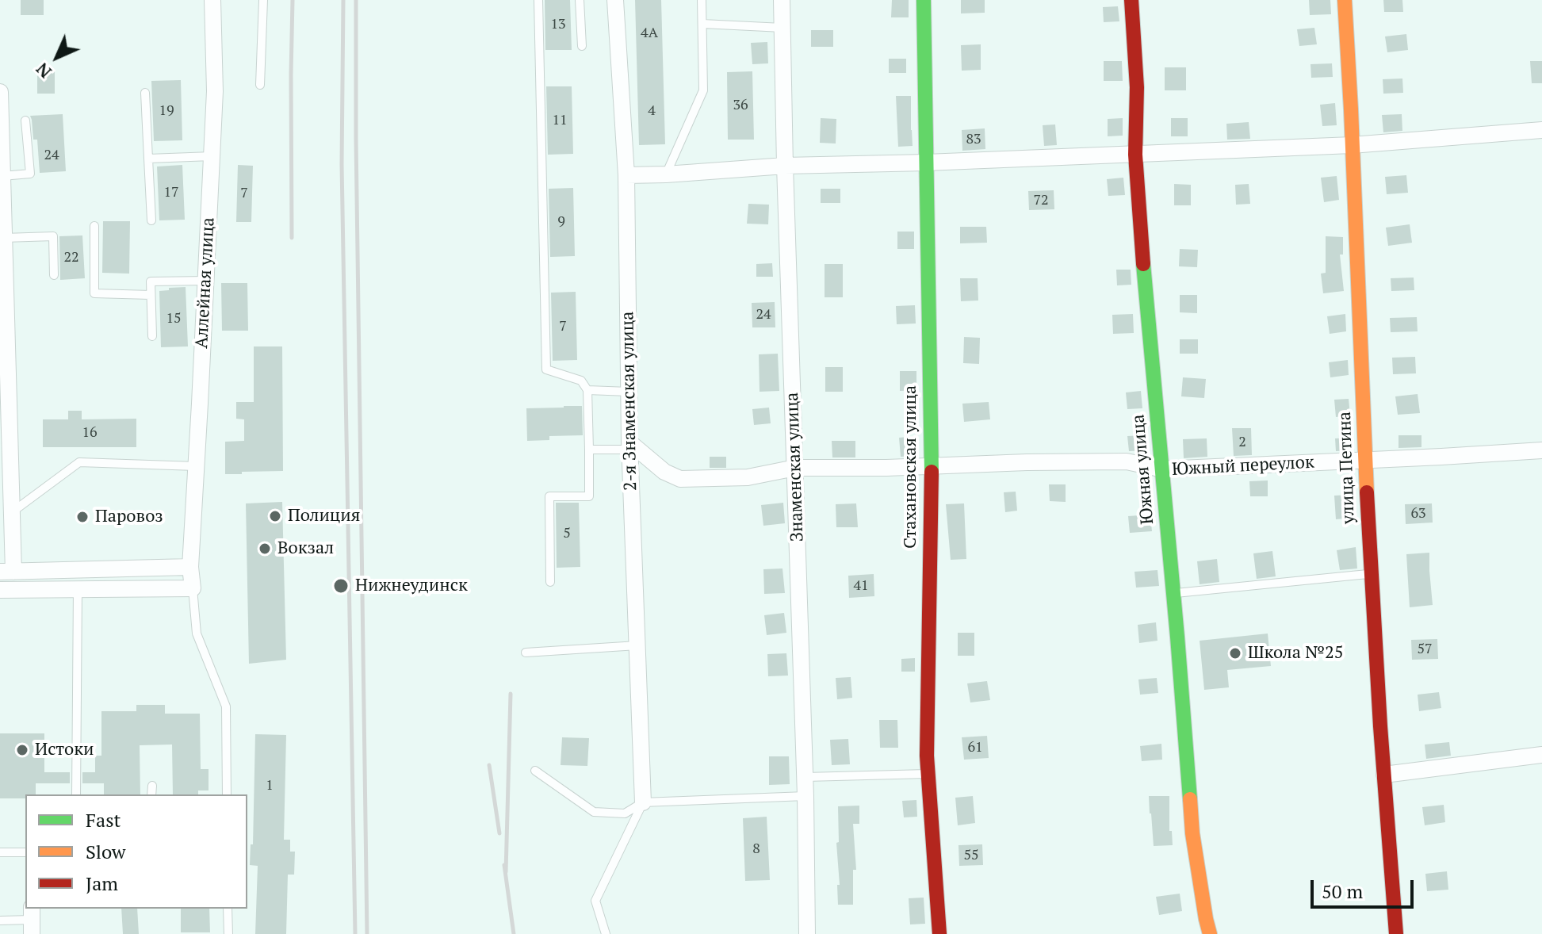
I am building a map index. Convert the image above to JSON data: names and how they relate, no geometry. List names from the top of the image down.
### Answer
{
  "streets": {
    "street": [
      "Аллейная улица",
      "2-я Знаменская улица",
      "Южный переулок",
      "Знаменская улица",
      "Стахановская улица",
      "улица Петина",
      "Южная улица"
    ]
  },
  "crossings": [
    ["2-я Знаменская улица", "Южный переулок"],
    ["Южный переулок", "Знаменская улица"],
    ["Южный переулок", "Стахановская улица"],
    ["Южный переулок", "улица Петина"],
    ["Южный переулок", "Южная улица"]
  ],
  "places": [
    "Полиция",
    "Паровоз",
    "Вокзал",
    "Нижнеудинск",
    "Школа №25",
    "Истоки"
  ],
  "house_numbers": [
    "13",
    "4А",
    "36",
    "19",
    "4",
    "11",
    "83",
    "24",
    "17",
    "7",
    "72",
    "9",
    "22",
    "24",
    "15",
    "7",
    "16",
    "2",
    "63",
    "5",
    "41",
    "57",
    "61",
    "1",
    "8",
    "55"
  ],
  "legend": ["Fast", "Slow", "Jam"],
  "scale_bar": "50 m",
  "north": "bottom left"
}
